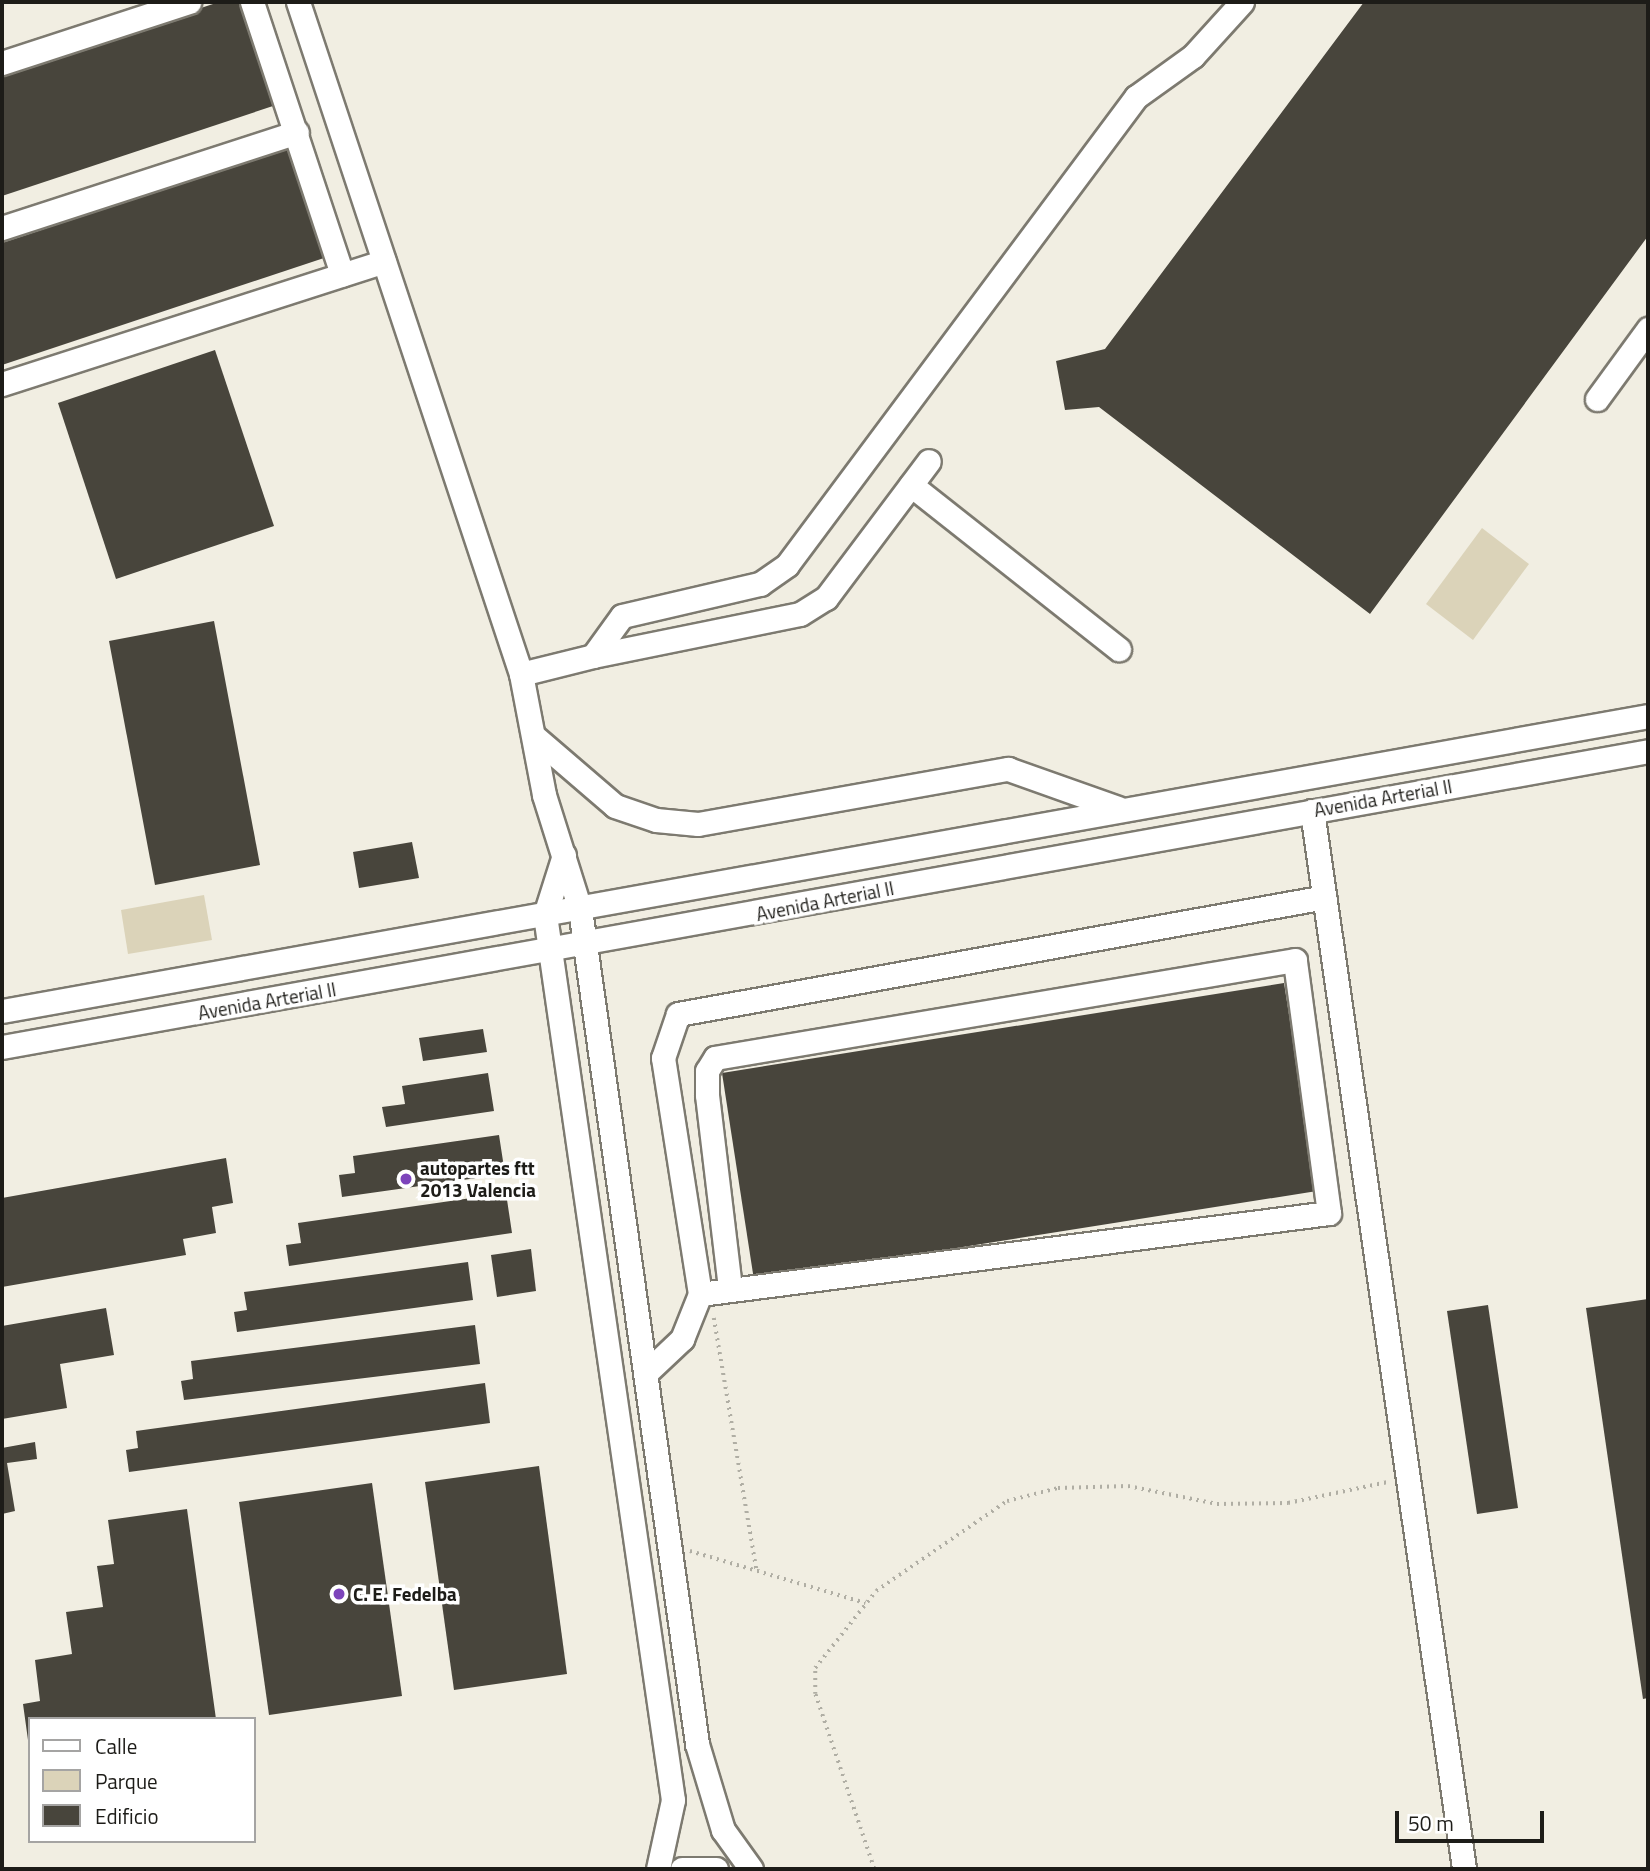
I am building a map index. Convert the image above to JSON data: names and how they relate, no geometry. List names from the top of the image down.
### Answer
{
  "streets": {
    "street": ["Avenida Arterial II"]
  },
  "places": ["autopartes ftt 2013 Valencia", "C. E. Fedelba"],
  "legend": ["Calle", "Parque", "Edificio"],
  "scale_bar": "50 m"
}
